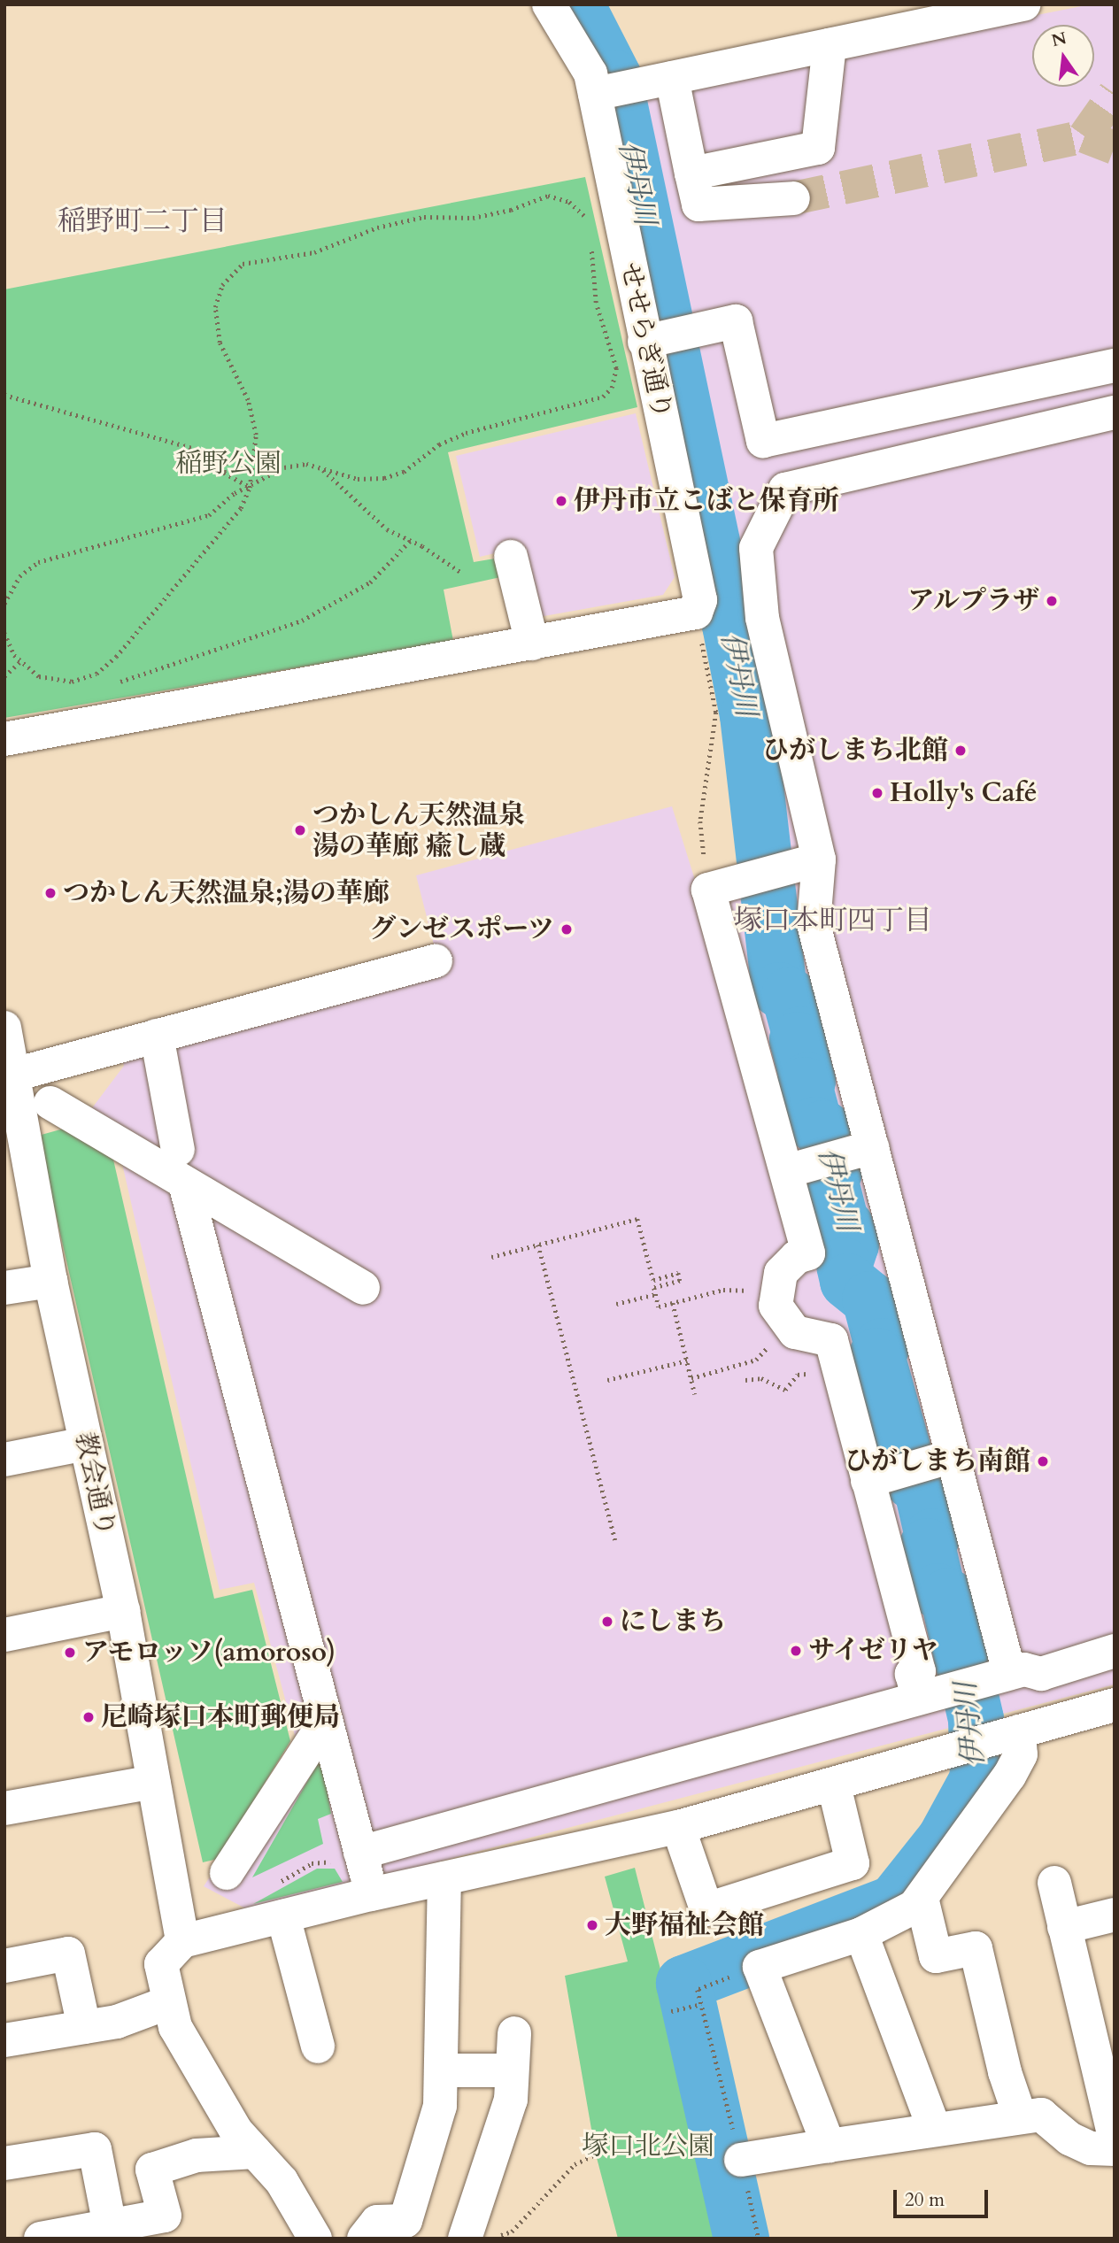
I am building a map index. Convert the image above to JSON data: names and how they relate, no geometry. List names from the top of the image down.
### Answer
{
  "streets": {
    "street": ["せせらぎ通り", "教会通り"]
  },
  "districts": ["稲野町二丁目", "塚口本町四丁目"],
  "water": ["伊丹川"],
  "parks": ["稲野公園", "塚口北公園"],
  "places": [
    "伊丹市立こばと保育所",
    "アルプラザ",
    "ひがしまち北館",
    "Holly's Café",
    "つかしん天然温泉 湯の華廊 瘉し蔵",
    "つかしん天然温泉;湯の華廊",
    "グンゼスポーツ",
    "ひがしまち南館",
    "にしまち",
    "サイゼリヤ",
    "アモロッソ(amoroso)",
    "尼崎塚口本町郵便局",
    "大野福祉会館"
  ],
  "scale_bar": "20 m",
  "north": "top"
}
